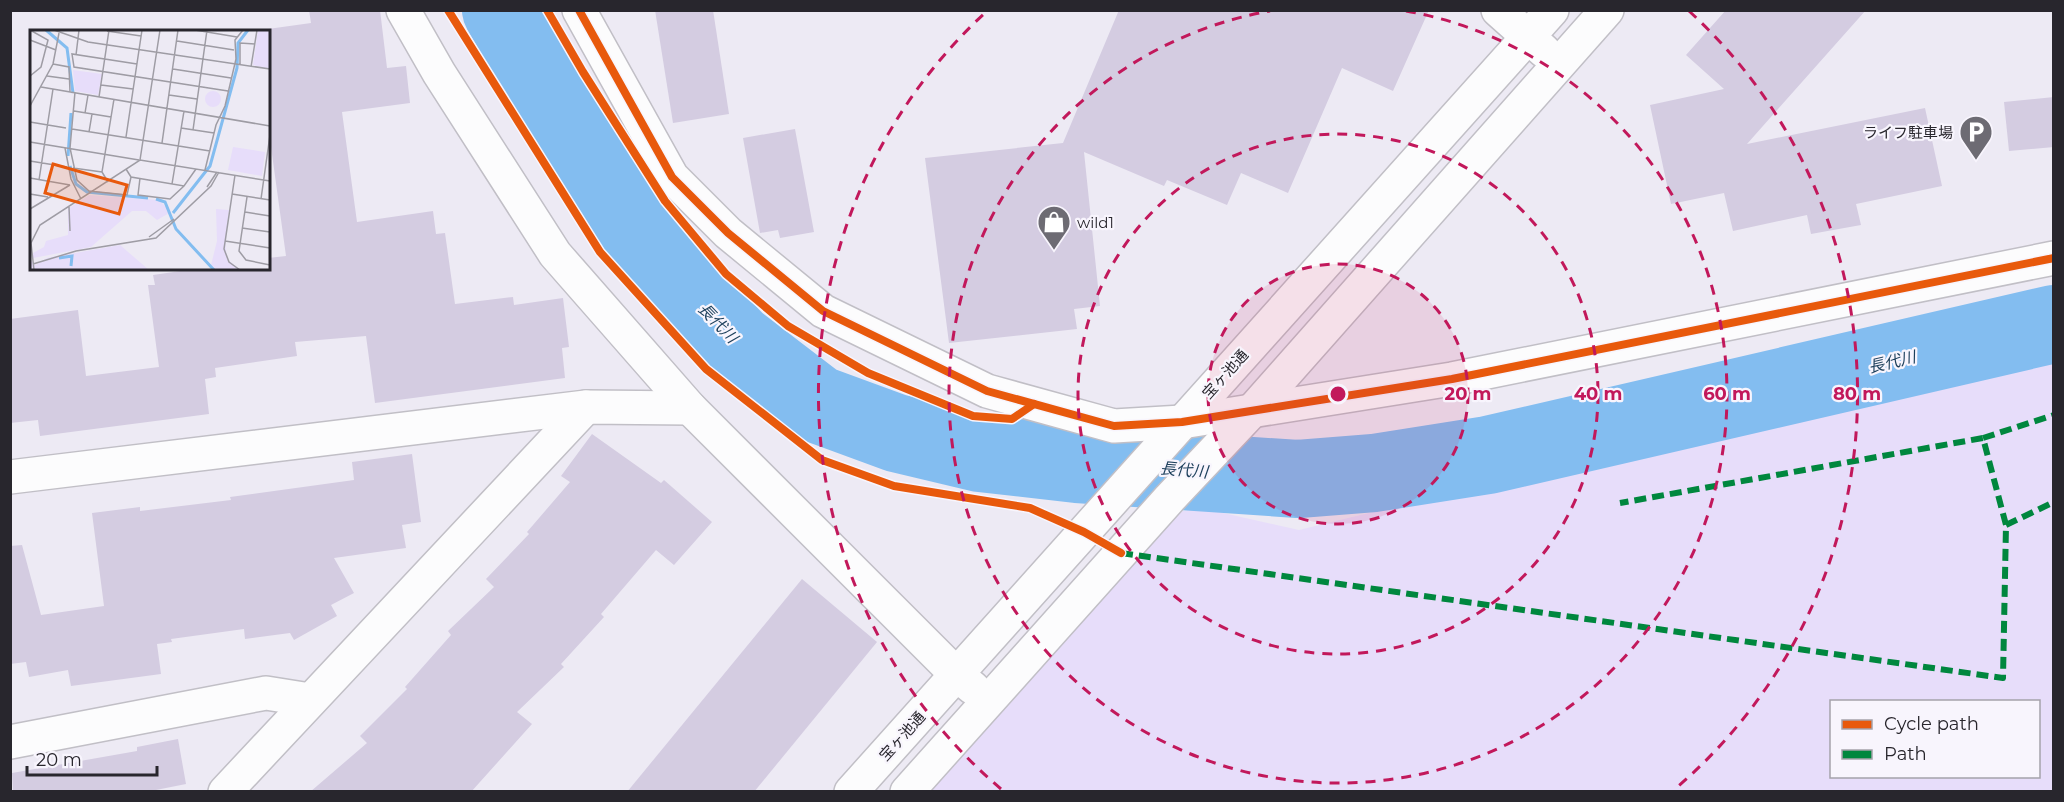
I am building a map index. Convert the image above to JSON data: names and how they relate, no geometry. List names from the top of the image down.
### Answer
{
  "streets": {
    "street": ["宝ヶ池通"]
  },
  "water": ["長代川"],
  "places": {
    "parking": ["ライフ駐車場"],
    "shop": ["wild1"]
  },
  "legend": ["Cycle path", "Path"],
  "scale_bar": "20 m",
  "rings": [
    "20 m",
    "40 m",
    "60 m",
    "80 m"
  ]
}
